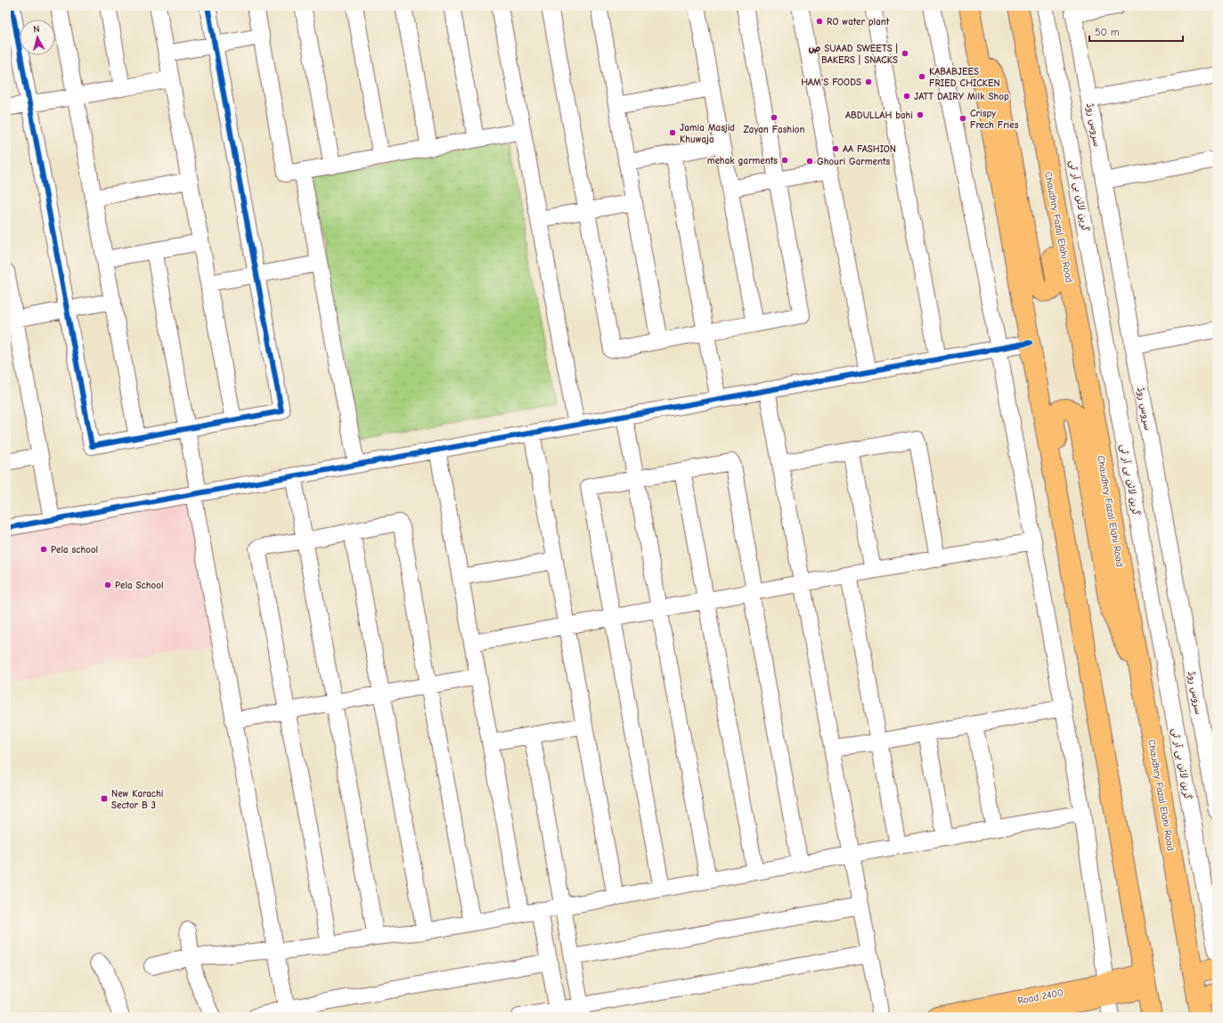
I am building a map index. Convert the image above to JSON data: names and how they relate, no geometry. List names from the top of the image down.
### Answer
{
  "streets": {
    "main road": ["Chaudhry Fazal Elahi Road", "Road 2400"],
    "street": ["سروس روڈ", "گرین لائن بی آر ٹی"]
  },
  "places": {
    "other": [
      "RO water plant",
      "ص SUAAD SWEETS | BAKERS | SNACKS",
      "KABABJEES FRIED CHICKEN",
      "HAM'S FOODS",
      "JATT DAIRY Milk Shop",
      "ABDULLAH bahi",
      "Zayan Fashion",
      "Crispy Frech Fries",
      "Jamia Masjid Khuwaja",
      "AA FASHION",
      "mehak garments",
      "Ghouri Garments",
      "Pela school",
      "Pela School"
    ],
    "transit": ["New Karachi Sector B 3"]
  },
  "scale_bar": "50 m",
  "north": "top"
}
